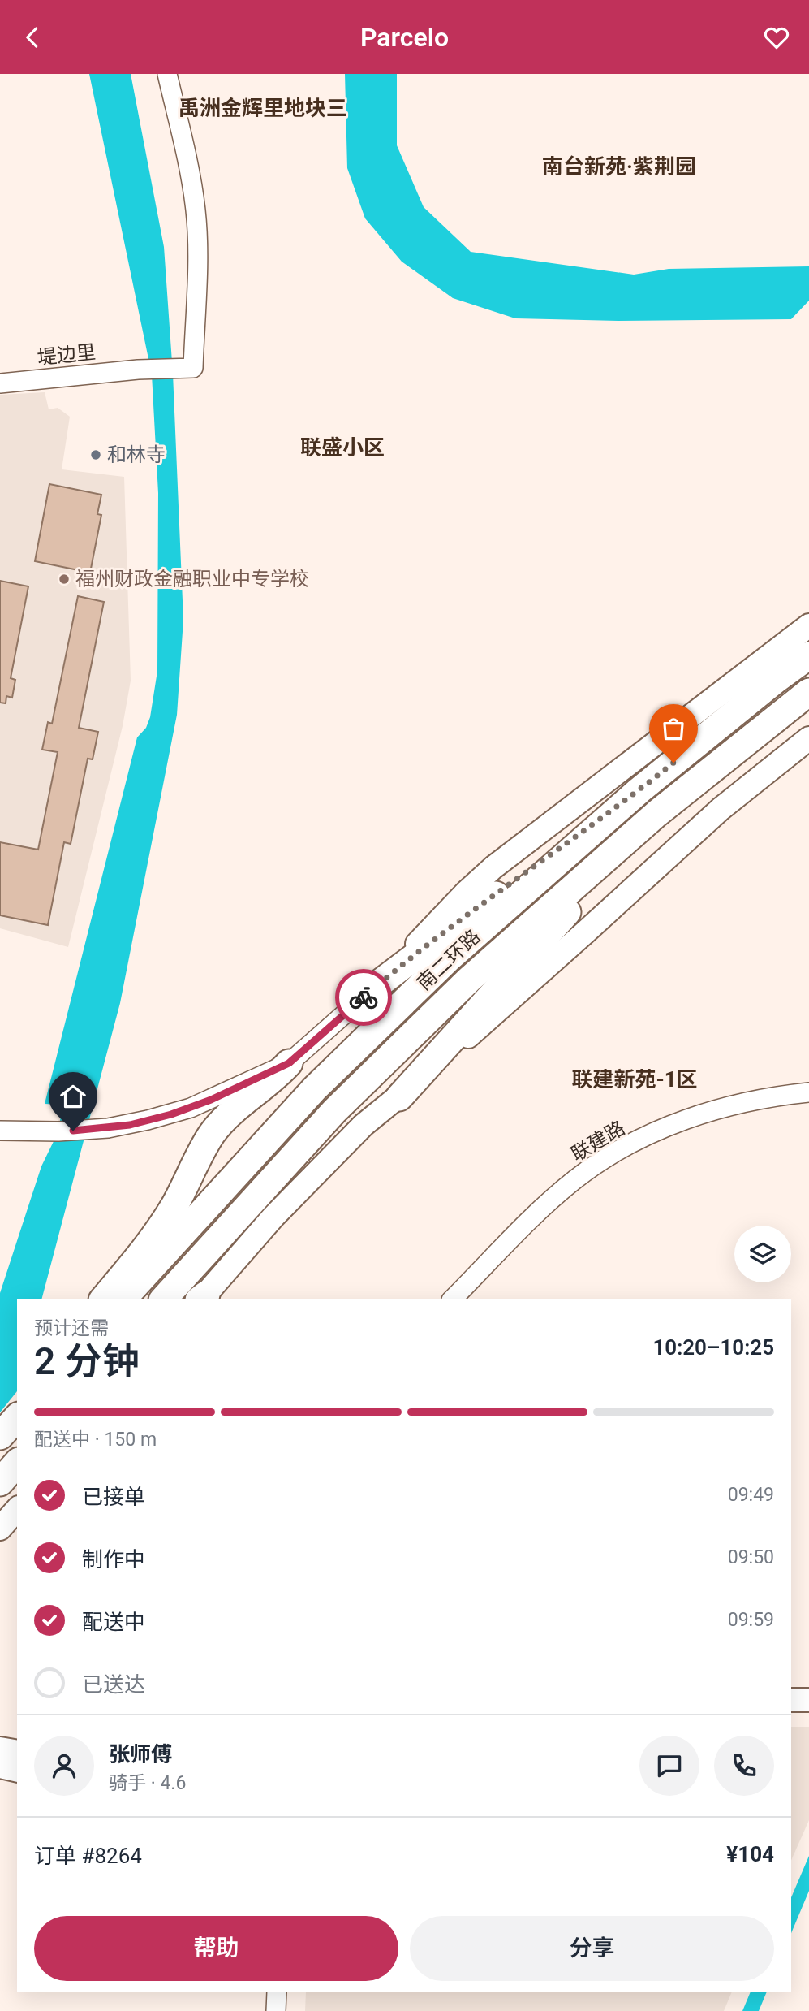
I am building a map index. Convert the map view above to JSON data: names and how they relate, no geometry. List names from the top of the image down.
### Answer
{
  "streets": {
    "highway": ["南二环路"],
    "street": ["堤边里", "联建路"]
  },
  "districts": [
    "禹洲金辉里地块三",
    "南台新苑·紫荆园",
    "联盛小区",
    "联建新苑-1区"
  ],
  "places": ["和林寺", "福州财政金融职业中专学校"],
  "page": {
    "header": "Parcelo",
    "heading": ["2 分钟", "预计还需", "10:20–10:25"],
    "panel": [
      "张师傅",
      "骑手 · 4.6",
      "订单 #8264",
      "¥104"
    ],
    "bar": "配送中 · 150 m",
    "list": [
      ["已接单", "09:49"],
      ["制作中", "09:50"],
      ["配送中", "09:59"],
      "已送达"
    ],
    "buttons": ["帮助", "分享"]
  }
}
